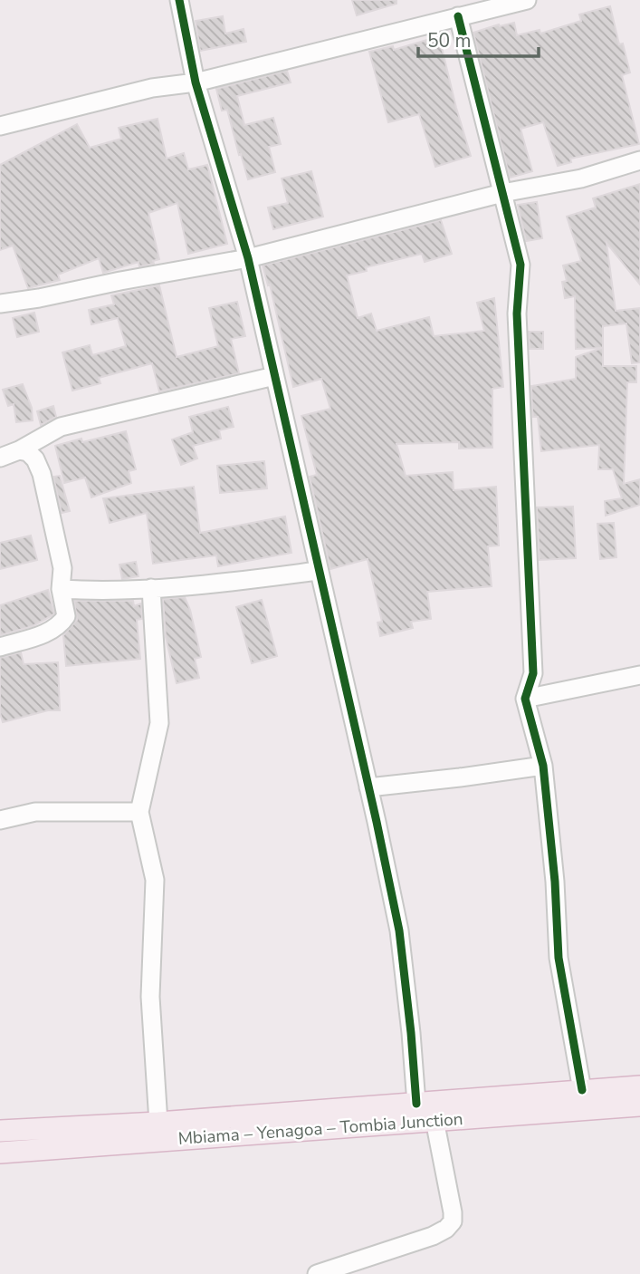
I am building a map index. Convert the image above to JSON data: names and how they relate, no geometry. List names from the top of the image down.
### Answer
{
  "streets": {
    "main road": ["Mbiama – Yenagoa – Tombia Junction"]
  },
  "scale_bar": "50 m"
}
